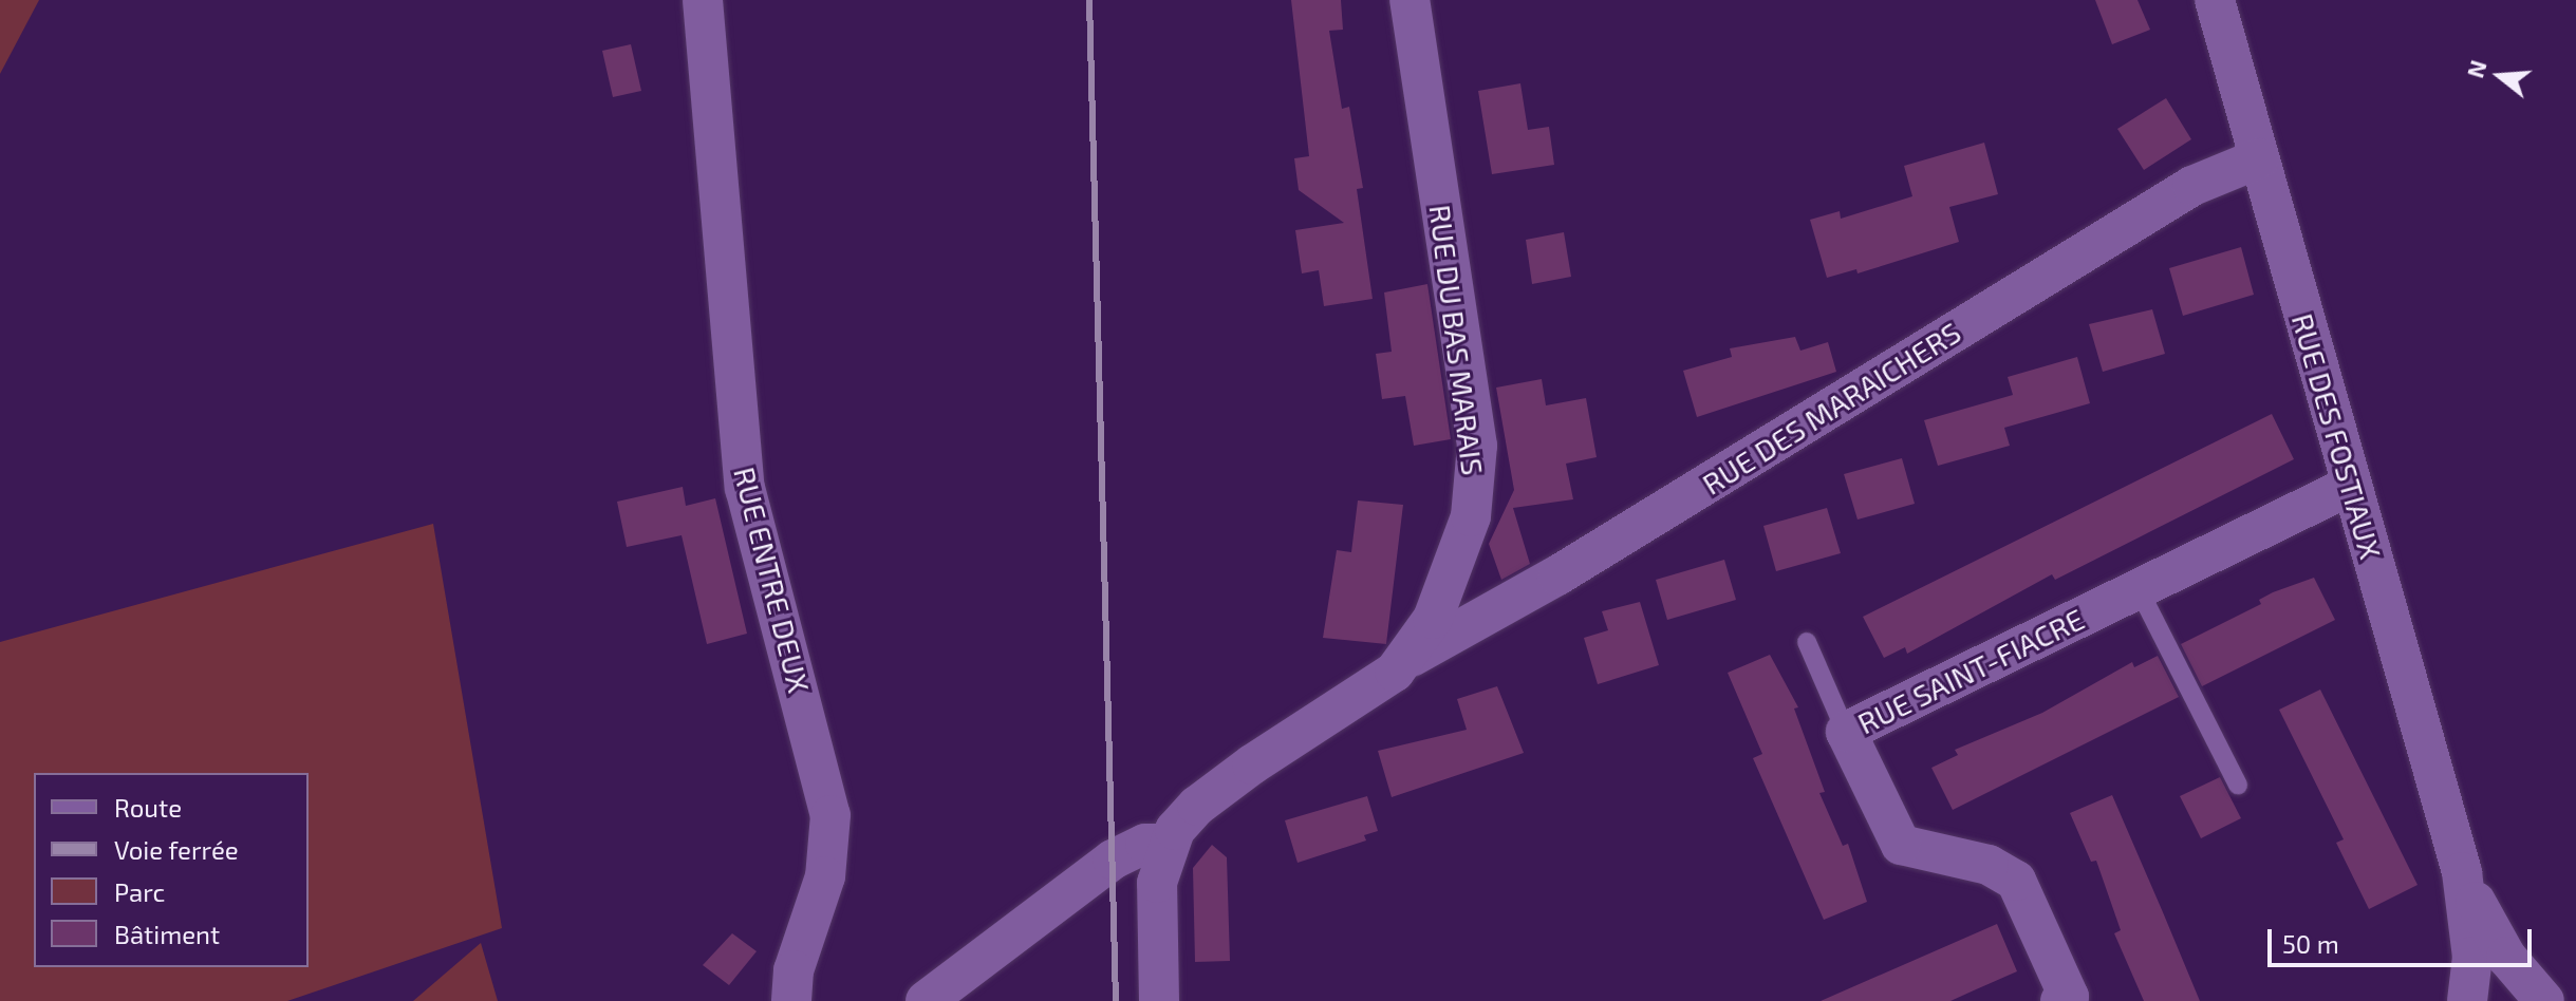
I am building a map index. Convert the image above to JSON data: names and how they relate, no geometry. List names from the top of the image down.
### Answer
{
  "streets": {
    "street": [
      "RUE DU BAS MARAIS",
      "RUE DES MARAICHERS",
      "RUE DES FOSTIAUX",
      "RUE ENTRE DEUX",
      "RUE SAINT-FIACRE"
    ]
  },
  "crossings": [
    ["RUE DU BAS MARAIS", "RUE DES MARAICHERS"],
    ["RUE DES MARAICHERS", "RUE DES FOSTIAUX"],
    ["RUE DES FOSTIAUX", "RUE SAINT-FIACRE"]
  ],
  "legend": [
    "Route",
    "Voie ferrée",
    "Parc",
    "Bâtiment"
  ],
  "scale_bar": "50 m",
  "north": "left"
}
